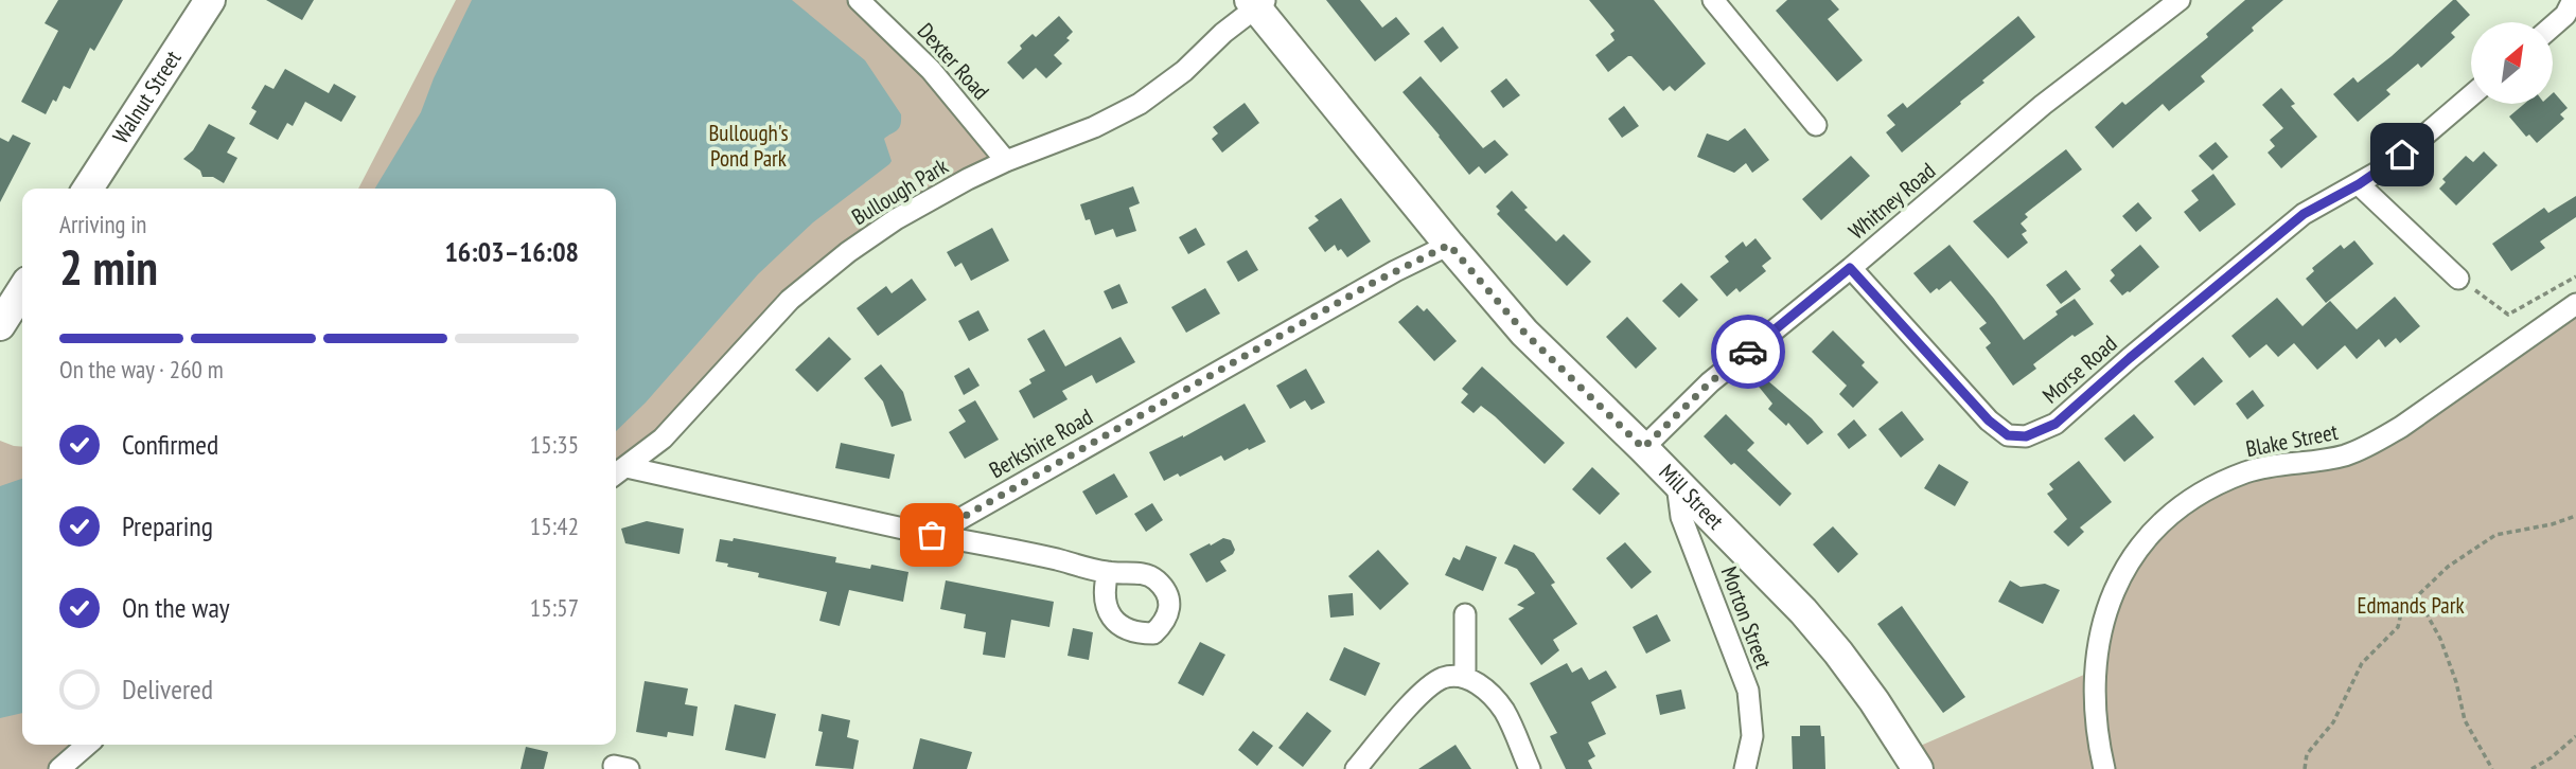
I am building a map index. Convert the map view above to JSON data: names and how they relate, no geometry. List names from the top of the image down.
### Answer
{
  "streets": {
    "street": [
      "Dexter Road",
      "Walnut Street",
      "Bullough Park",
      "Whitney Road",
      "Morse Road",
      "Blake Street",
      "Berkshire Road",
      "Mill Street",
      "Morton Street"
    ]
  },
  "crossings": [
    ["Dexter Road", "Bullough Park"],
    ["Bullough Park", "Mill Street"],
    ["Whitney Road", "Morse Road"],
    ["Whitney Road", "Mill Street"],
    ["Berkshire Road", "Mill Street"],
    ["Mill Street", "Morton Street"]
  ],
  "parks": ["Bullough's Pond Park", "Edmands Park"],
  "north": "top right",
  "page": {
    "heading": ["2 min", "Arriving in", "16:03–16:08"],
    "bar": "On the way · 260 m",
    "list": [
      ["Confirmed", "15:35"],
      ["Preparing", "15:42"],
      ["On the way", "15:57"],
      "Delivered"
    ]
  }
}
